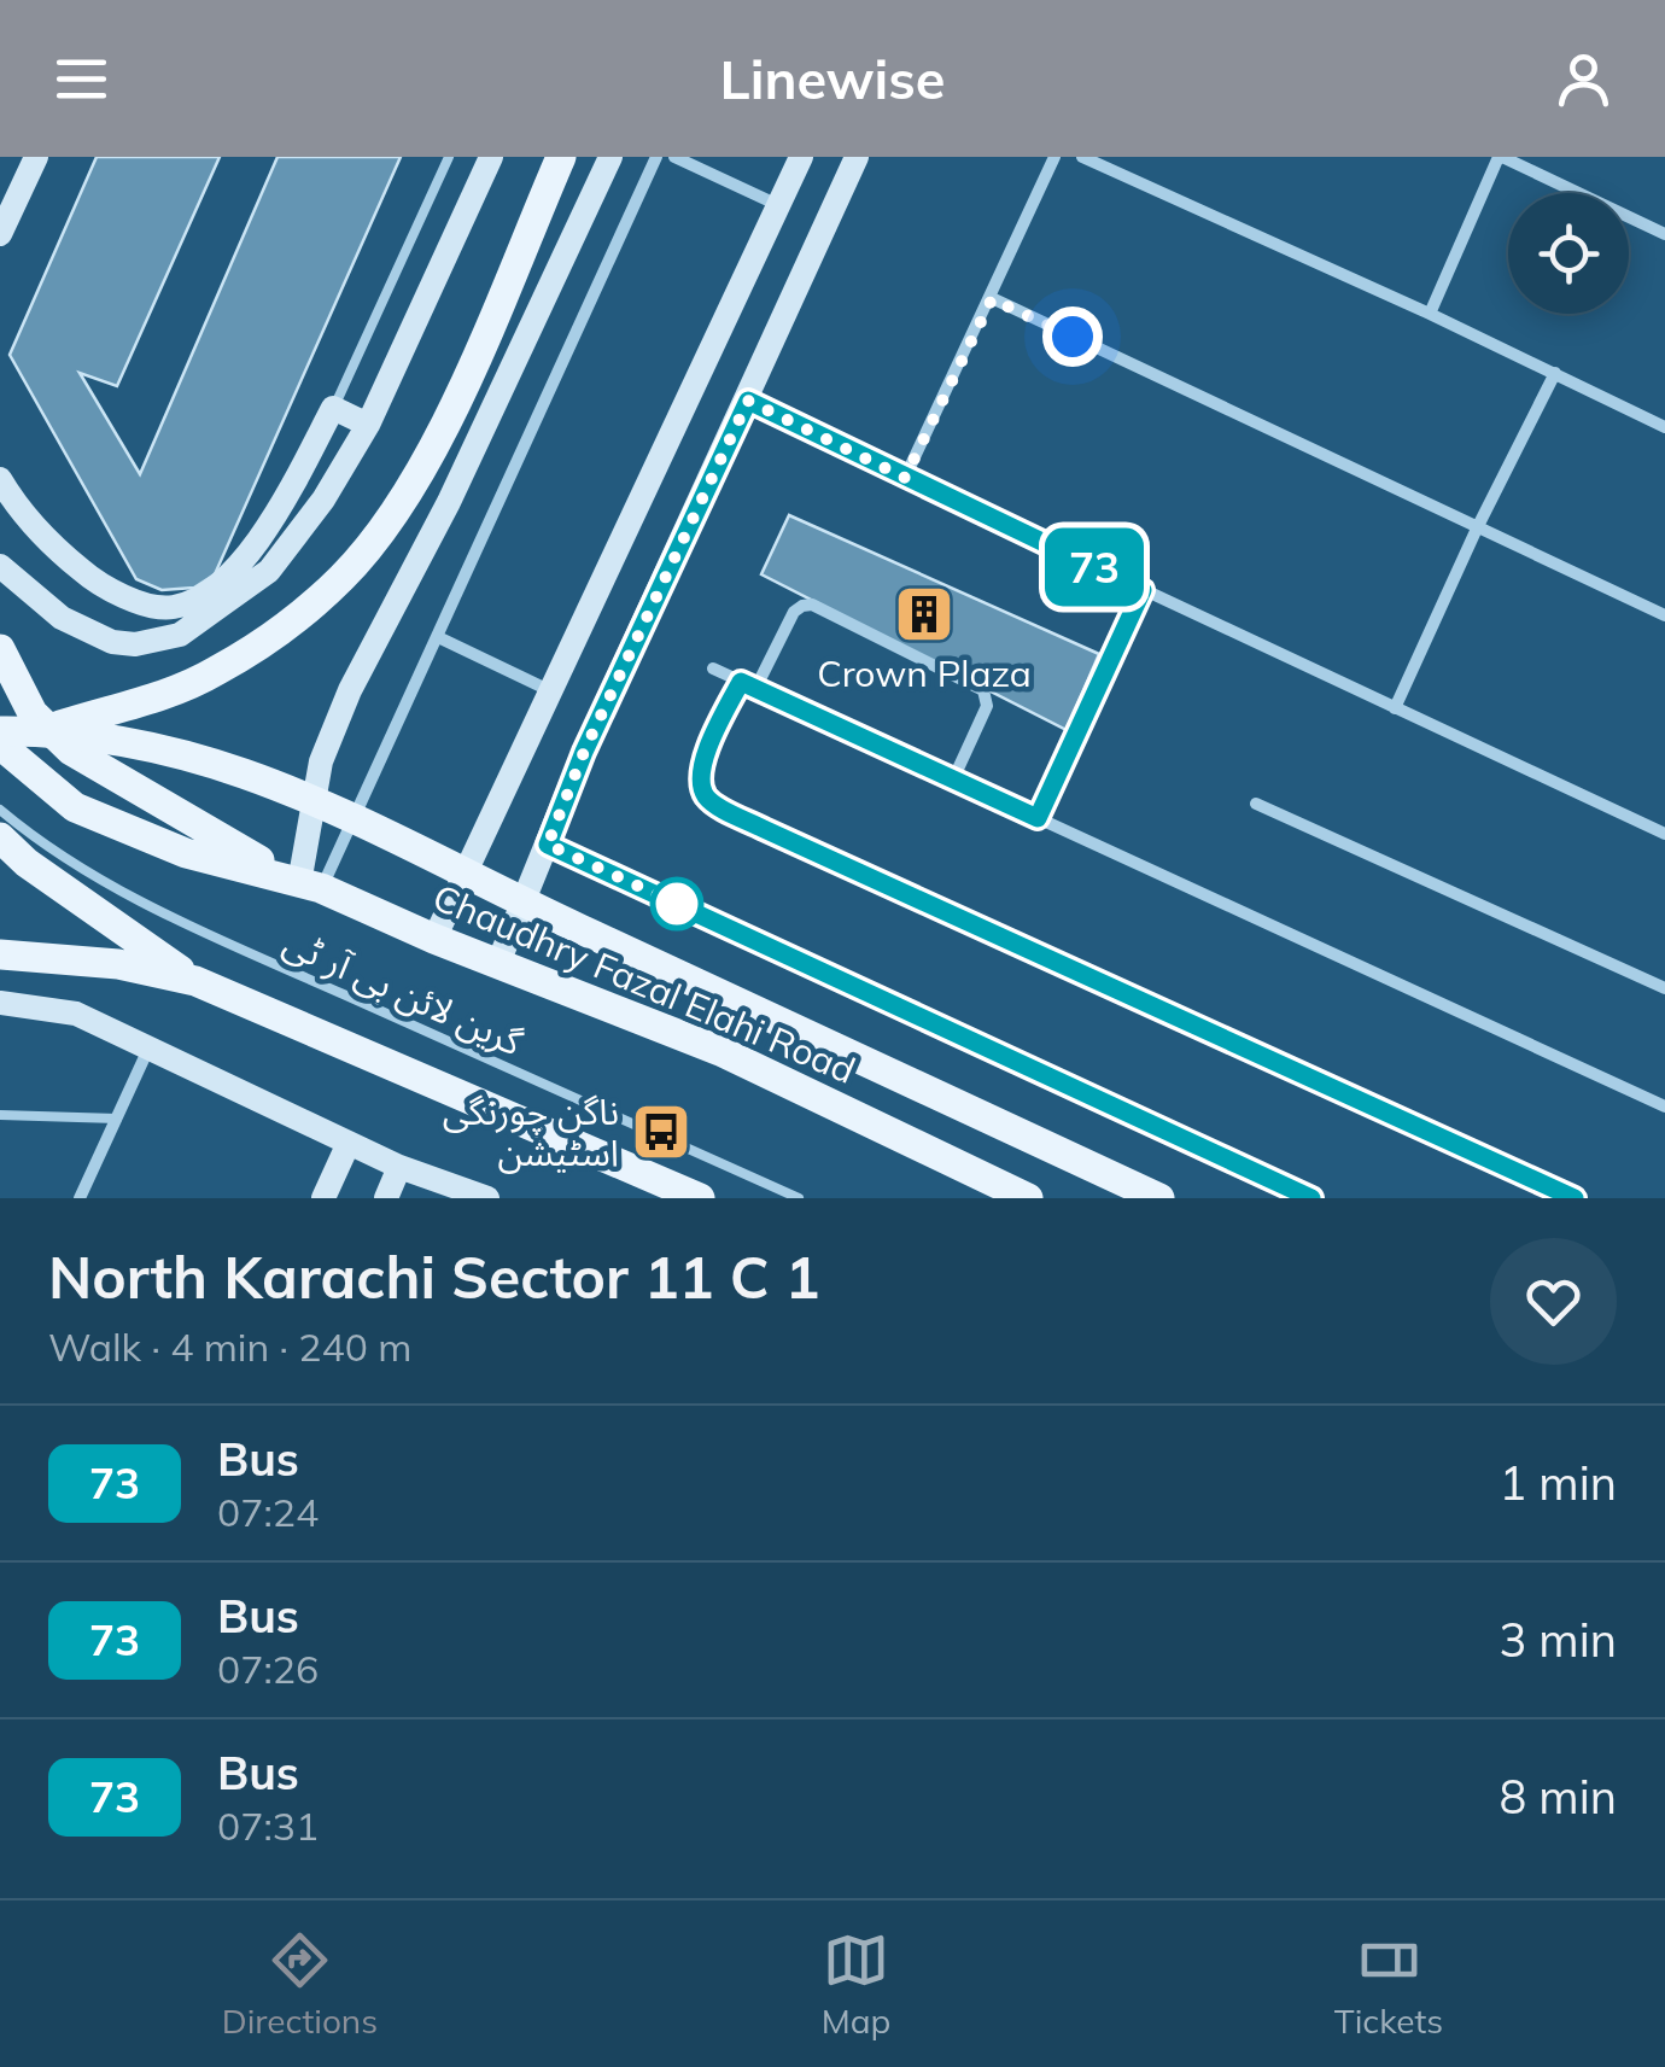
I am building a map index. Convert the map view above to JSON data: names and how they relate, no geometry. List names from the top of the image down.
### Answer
{
  "streets": {
    "main road": ["Chaudhry Fazal Elahi Road"],
    "lane": ["گرین لائن بی آر ٹی"]
  },
  "places": {
    "building": ["Crown Plaza"],
    "bus stop": ["ناگن چورنگی اسٹیشن"]
  },
  "lines": ["bus line 73"],
  "page": {
    "header": "Linewise",
    "on_map": "73",
    "heading": ["North Karachi Sector 11 C 1", "Walk · 4 min · 240 m"],
    "list": [
      {
        "mark": "73",
        "name": "Bus",
        "note": "07:24",
        "value": "1 min"
      },
      {
        "mark": "73",
        "name": "Bus",
        "note": "07:26",
        "value": "3 min"
      },
      {
        "mark": "73",
        "name": "Bus",
        "note": "07:31",
        "value": "8 min"
      }
    ],
    "tabs": ["Directions", "Map", "Tickets"]
  }
}
